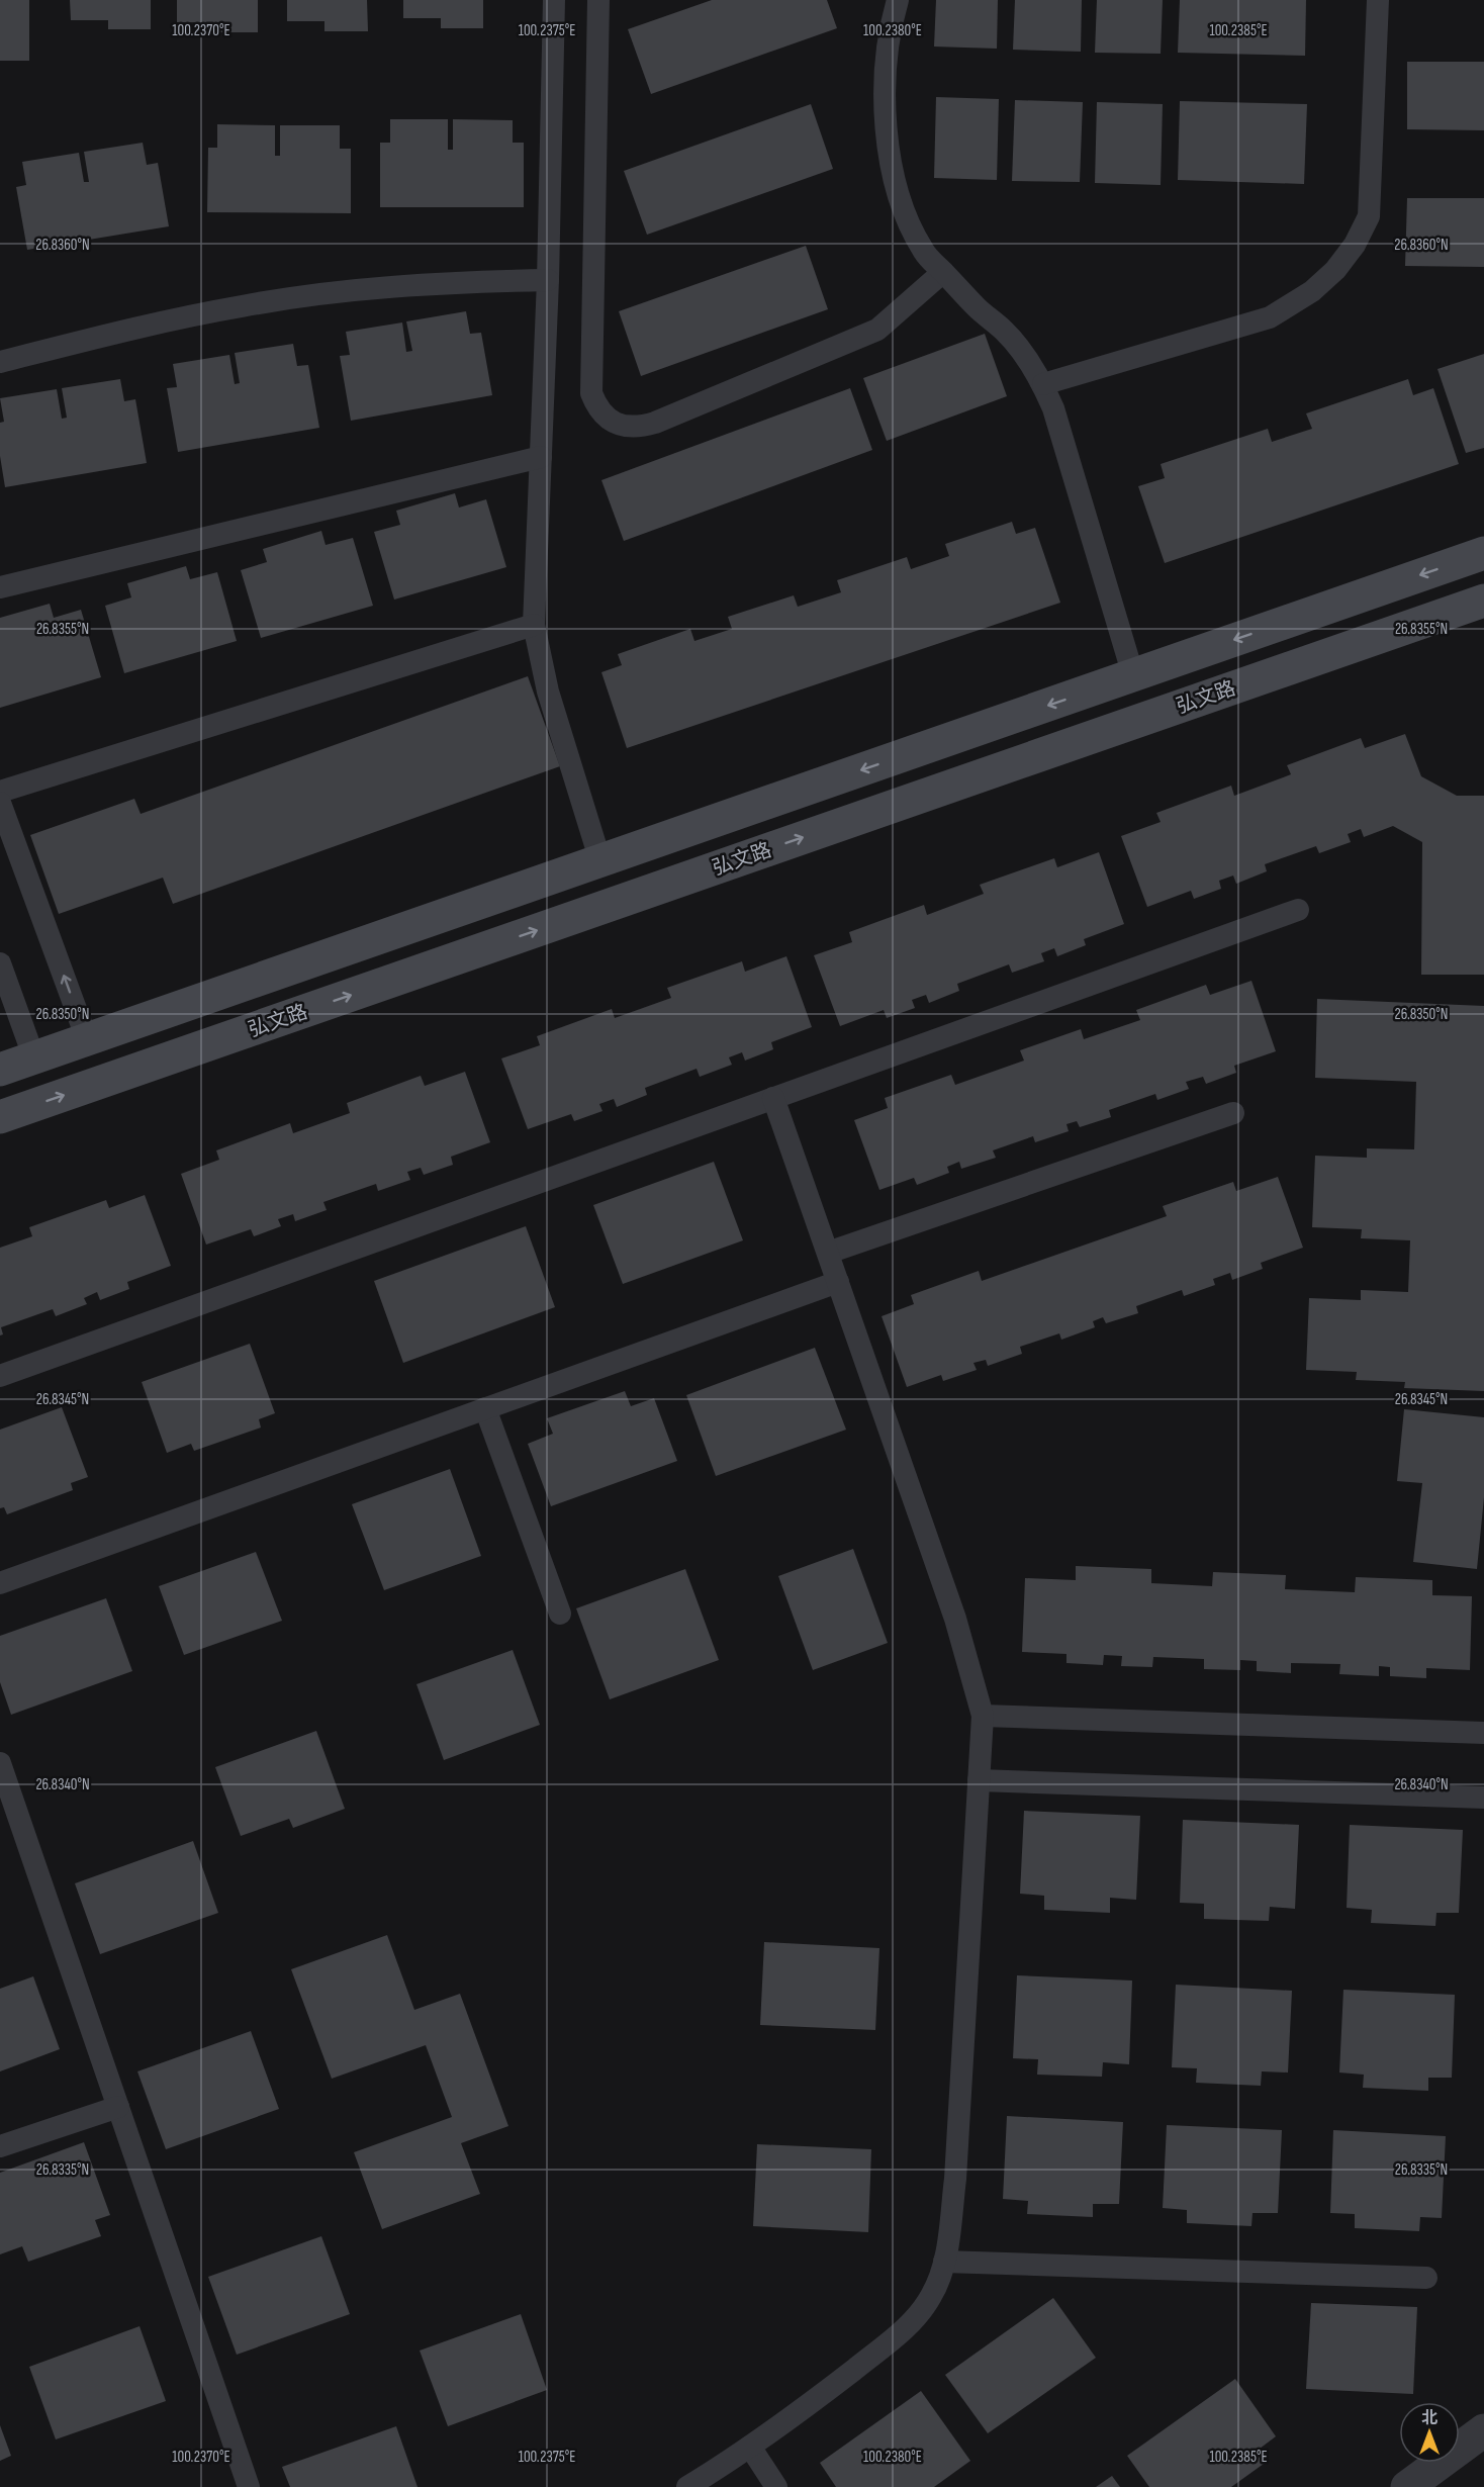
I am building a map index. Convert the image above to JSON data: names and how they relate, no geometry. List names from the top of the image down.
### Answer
{
  "streets": {
    "street": ["弘文路"]
  },
  "north": "top",
  "coordinates": [
    "100.2370°E",
    "100.2375°E",
    "100.2380°E",
    "100.2385°E",
    "26.8360°N",
    "26.8355°N",
    "26.8350°N",
    "26.8345°N",
    "26.8340°N",
    "26.8335°N"
  ]
}
